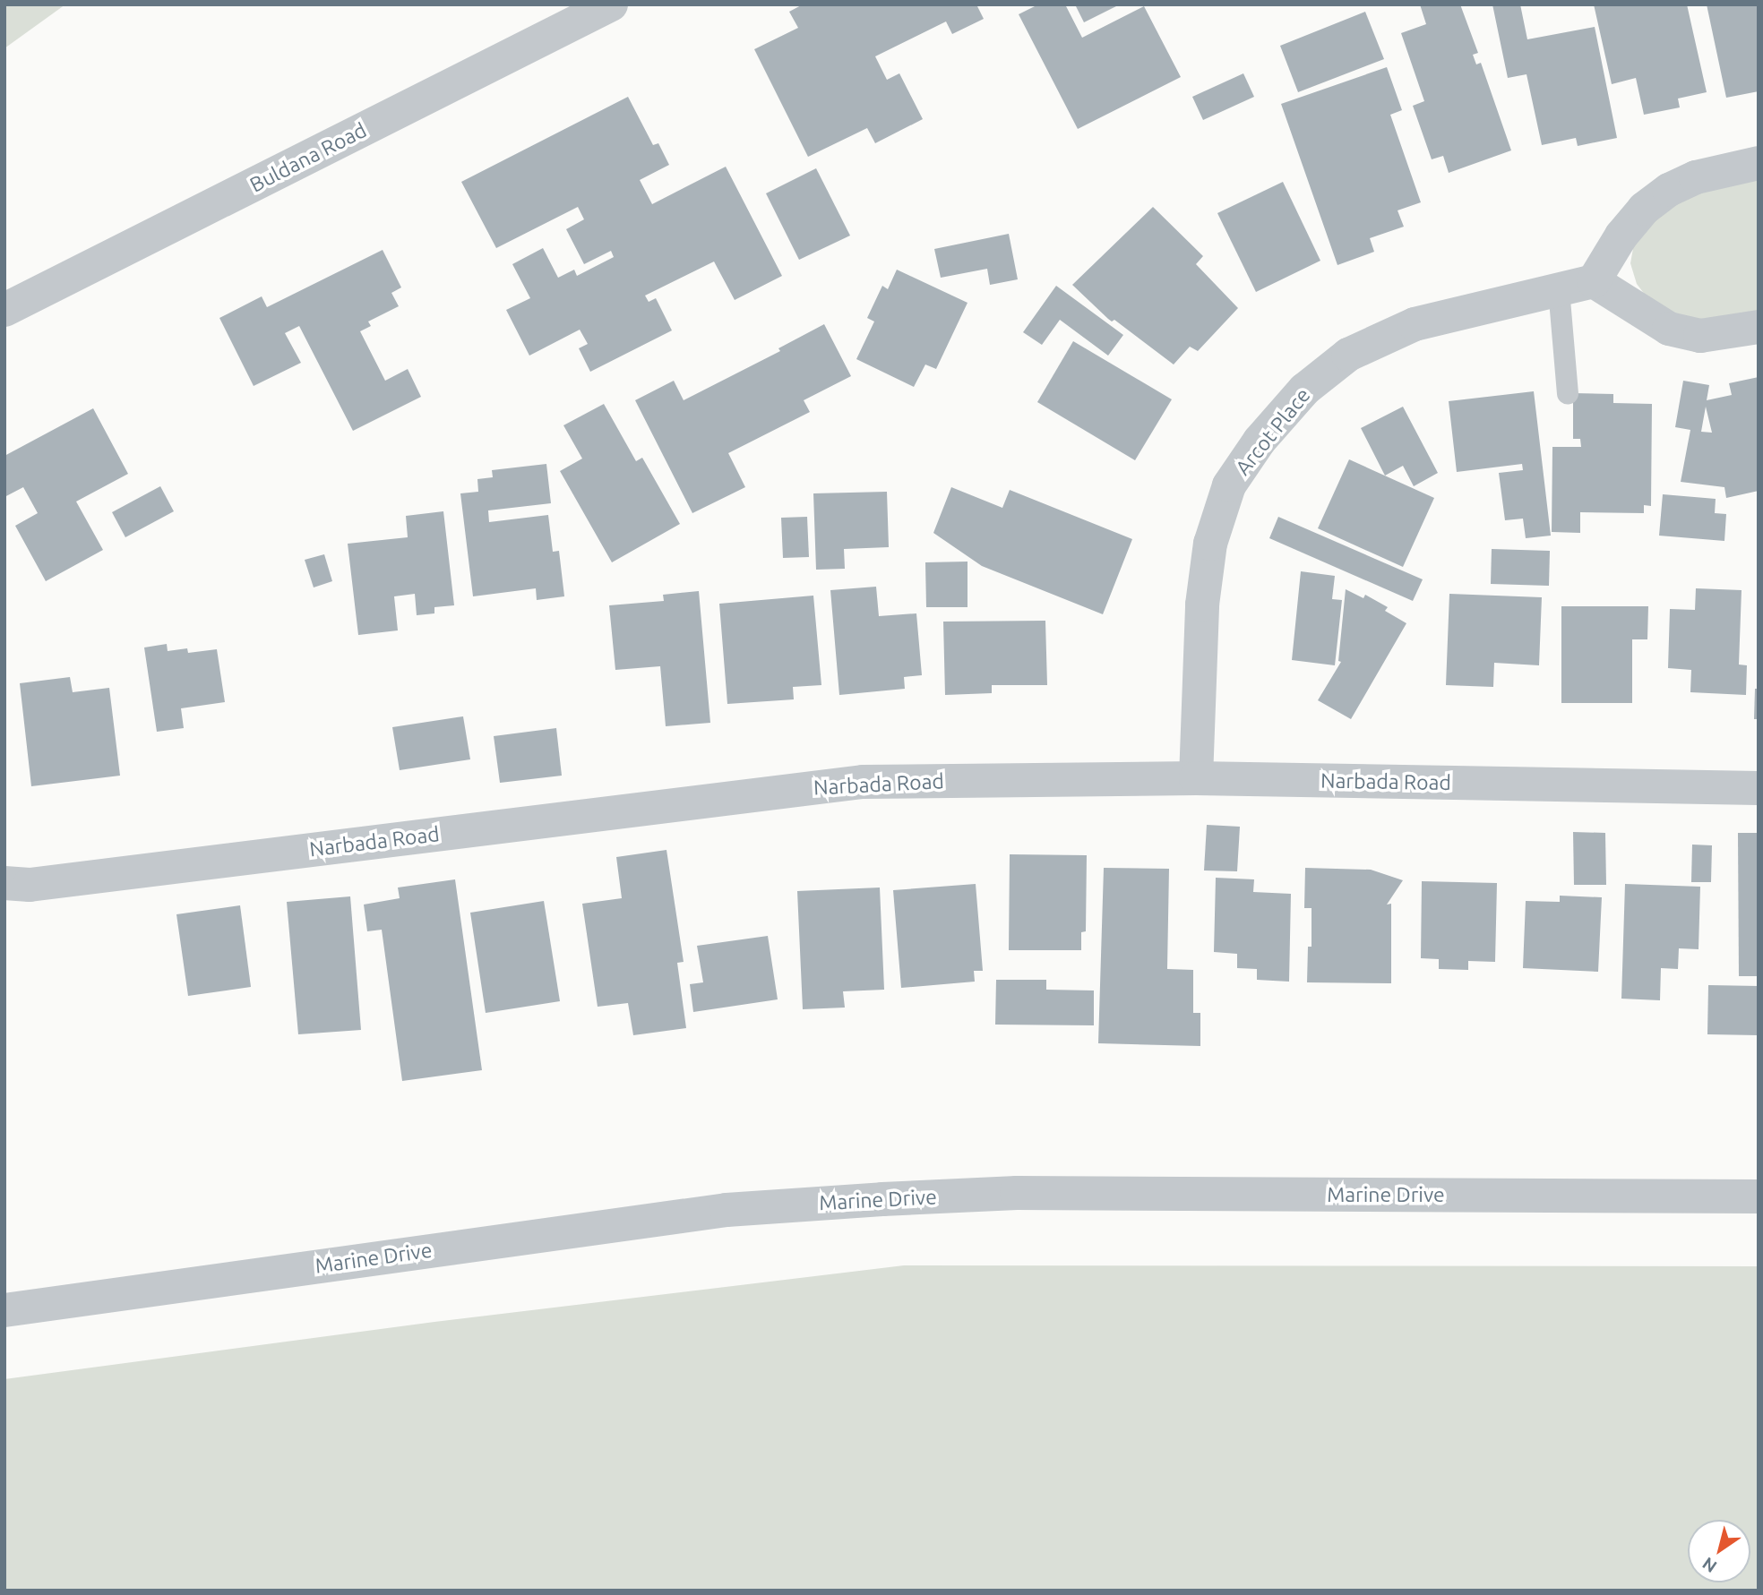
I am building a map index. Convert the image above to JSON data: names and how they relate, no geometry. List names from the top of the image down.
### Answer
{
  "streets": {
    "street": [
      "Buldana Road",
      "Arcot Place",
      "Narbada Road",
      "Marine Drive"
    ]
  },
  "crossings": [
    ["Arcot Place", "Narbada Road"]
  ],
  "north": "bottom left"
}
